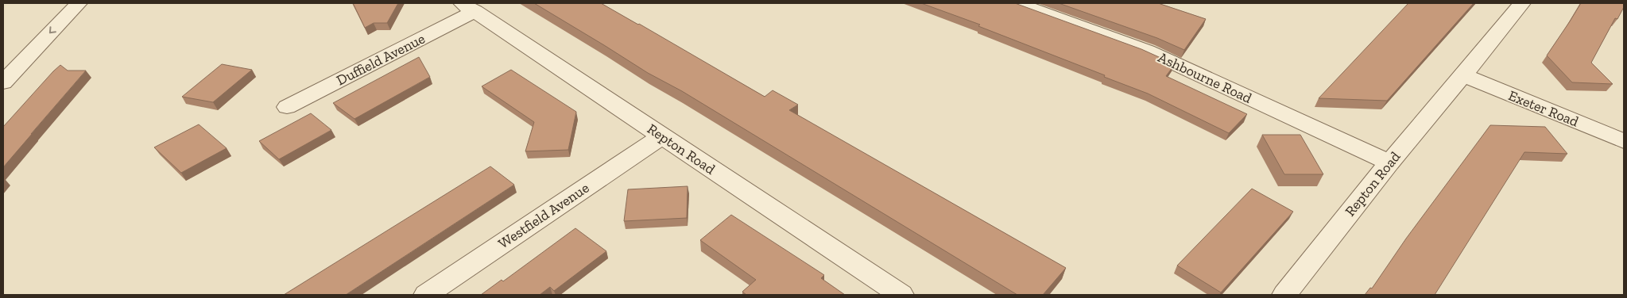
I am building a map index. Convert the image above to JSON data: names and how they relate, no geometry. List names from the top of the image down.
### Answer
{
  "streets": {
    "street": [
      "Duffield Avenue",
      "Ashbourne Road",
      "Exeter Road",
      "Repton Road",
      "Westfield Avenue"
    ]
  },
  "crossings": [
    ["Duffield Avenue", "Repton Road"],
    ["Ashbourne Road", "Repton Road"],
    ["Exeter Road", "Repton Road"],
    ["Repton Road", "Westfield Avenue"]
  ]
}
